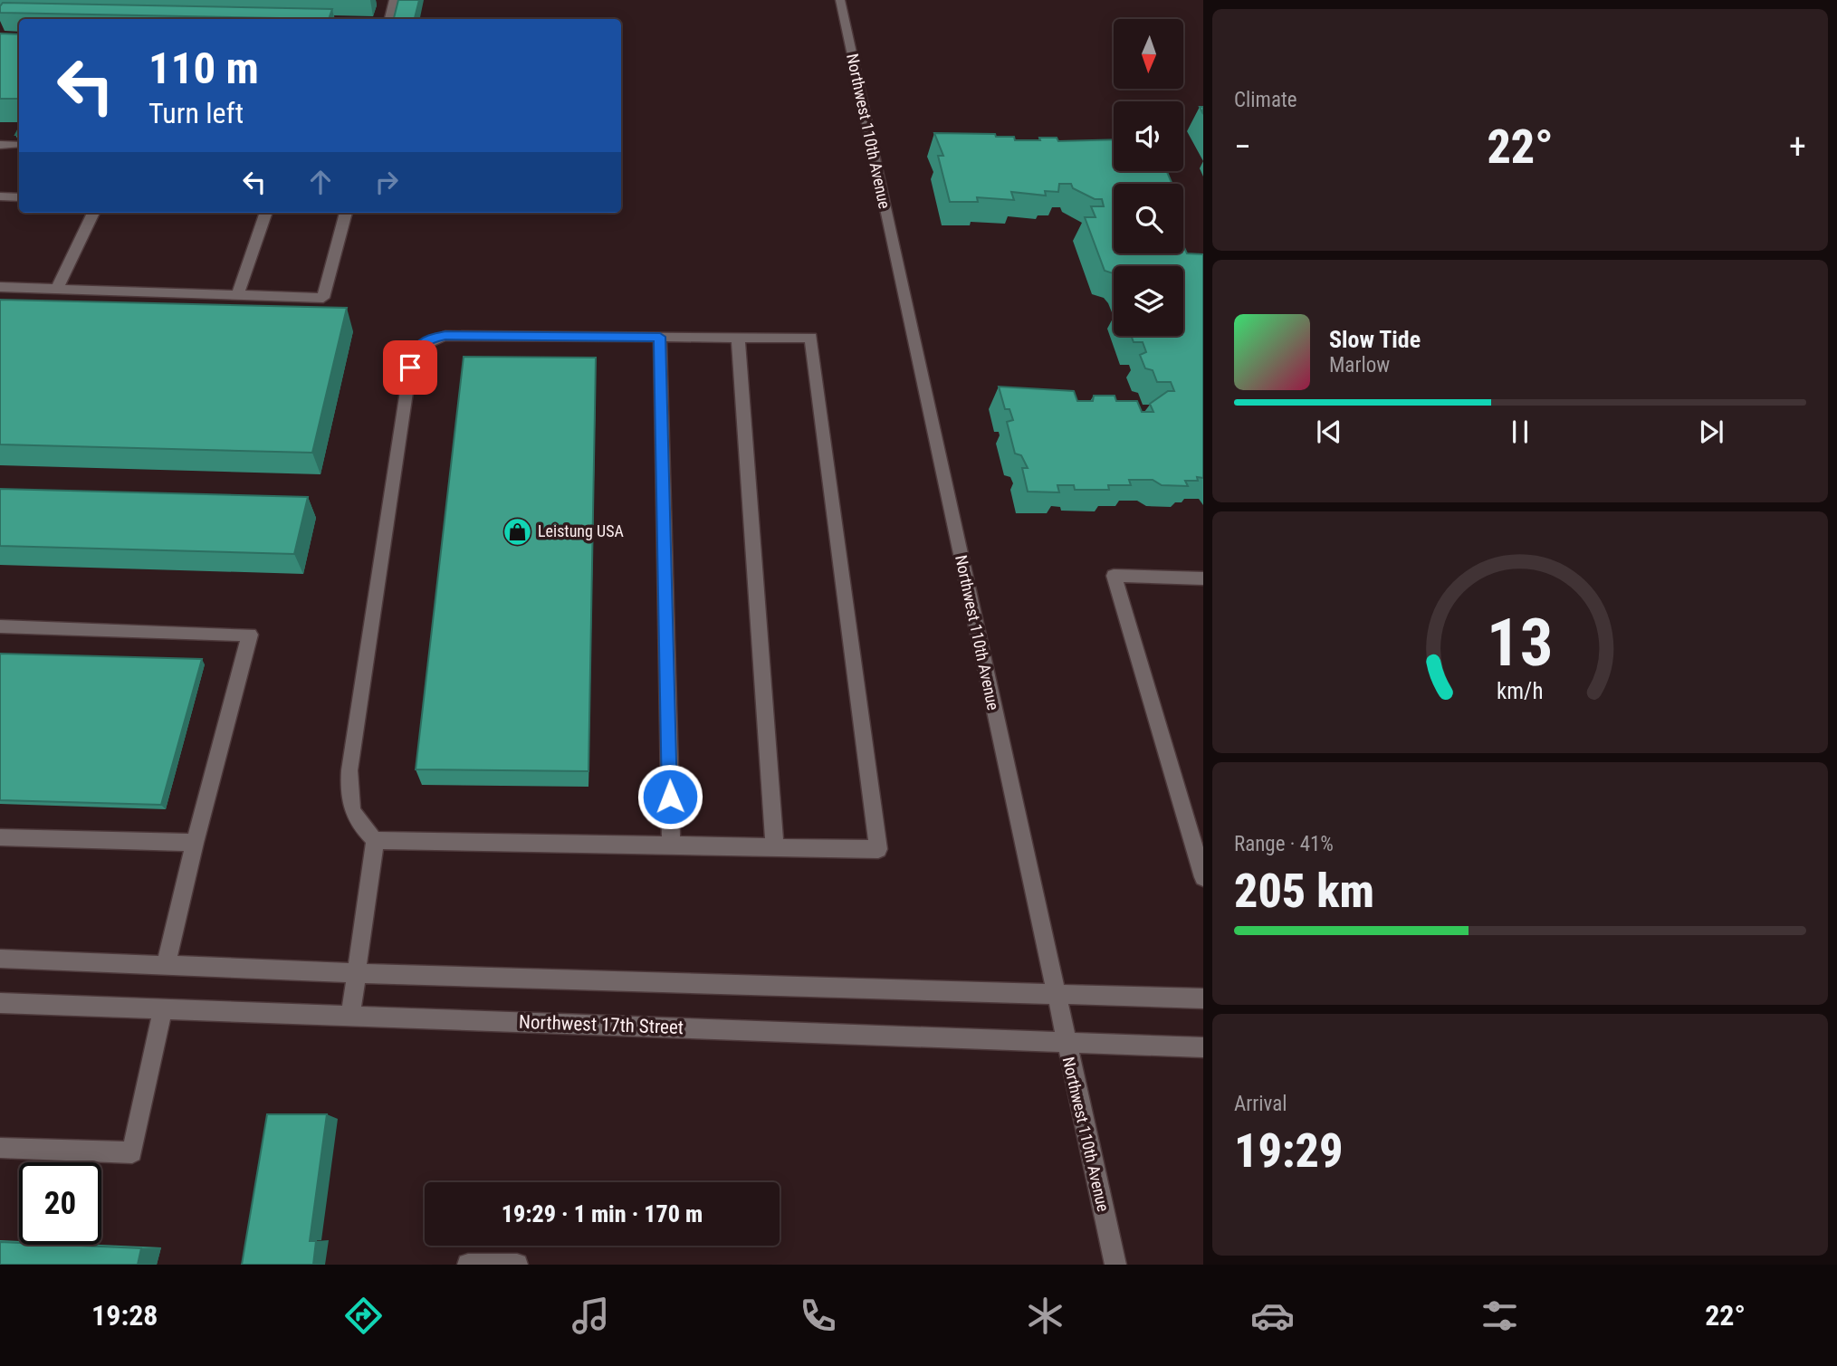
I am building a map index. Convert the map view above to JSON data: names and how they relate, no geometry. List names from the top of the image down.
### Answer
{
  "streets": {
    "street": ["Northwest 110th Avenue", "Northwest 17th Street"]
  },
  "crossings": [
    ["Northwest 110th Avenue", "Northwest 17th Street"]
  ],
  "places": {
    "shop": ["Leistung USA"]
  },
  "north": "bottom",
  "page": {
    "tile": [
      "Climate",
      ["Range · 41%", "205 km"],
      ["Arrival", "19:29"]
    ],
    "turn": ["110 m", "Turn left"],
    "heat": ["−", "22°", "+"],
    "song": ["Slow Tide", "Marlow"],
    "limit": "20",
    "trip": "19:29 · 1 min · 170 m",
    "tabs": ["19:28", "22°"],
    "gauge": ["13", "km/h"]
  }
}
